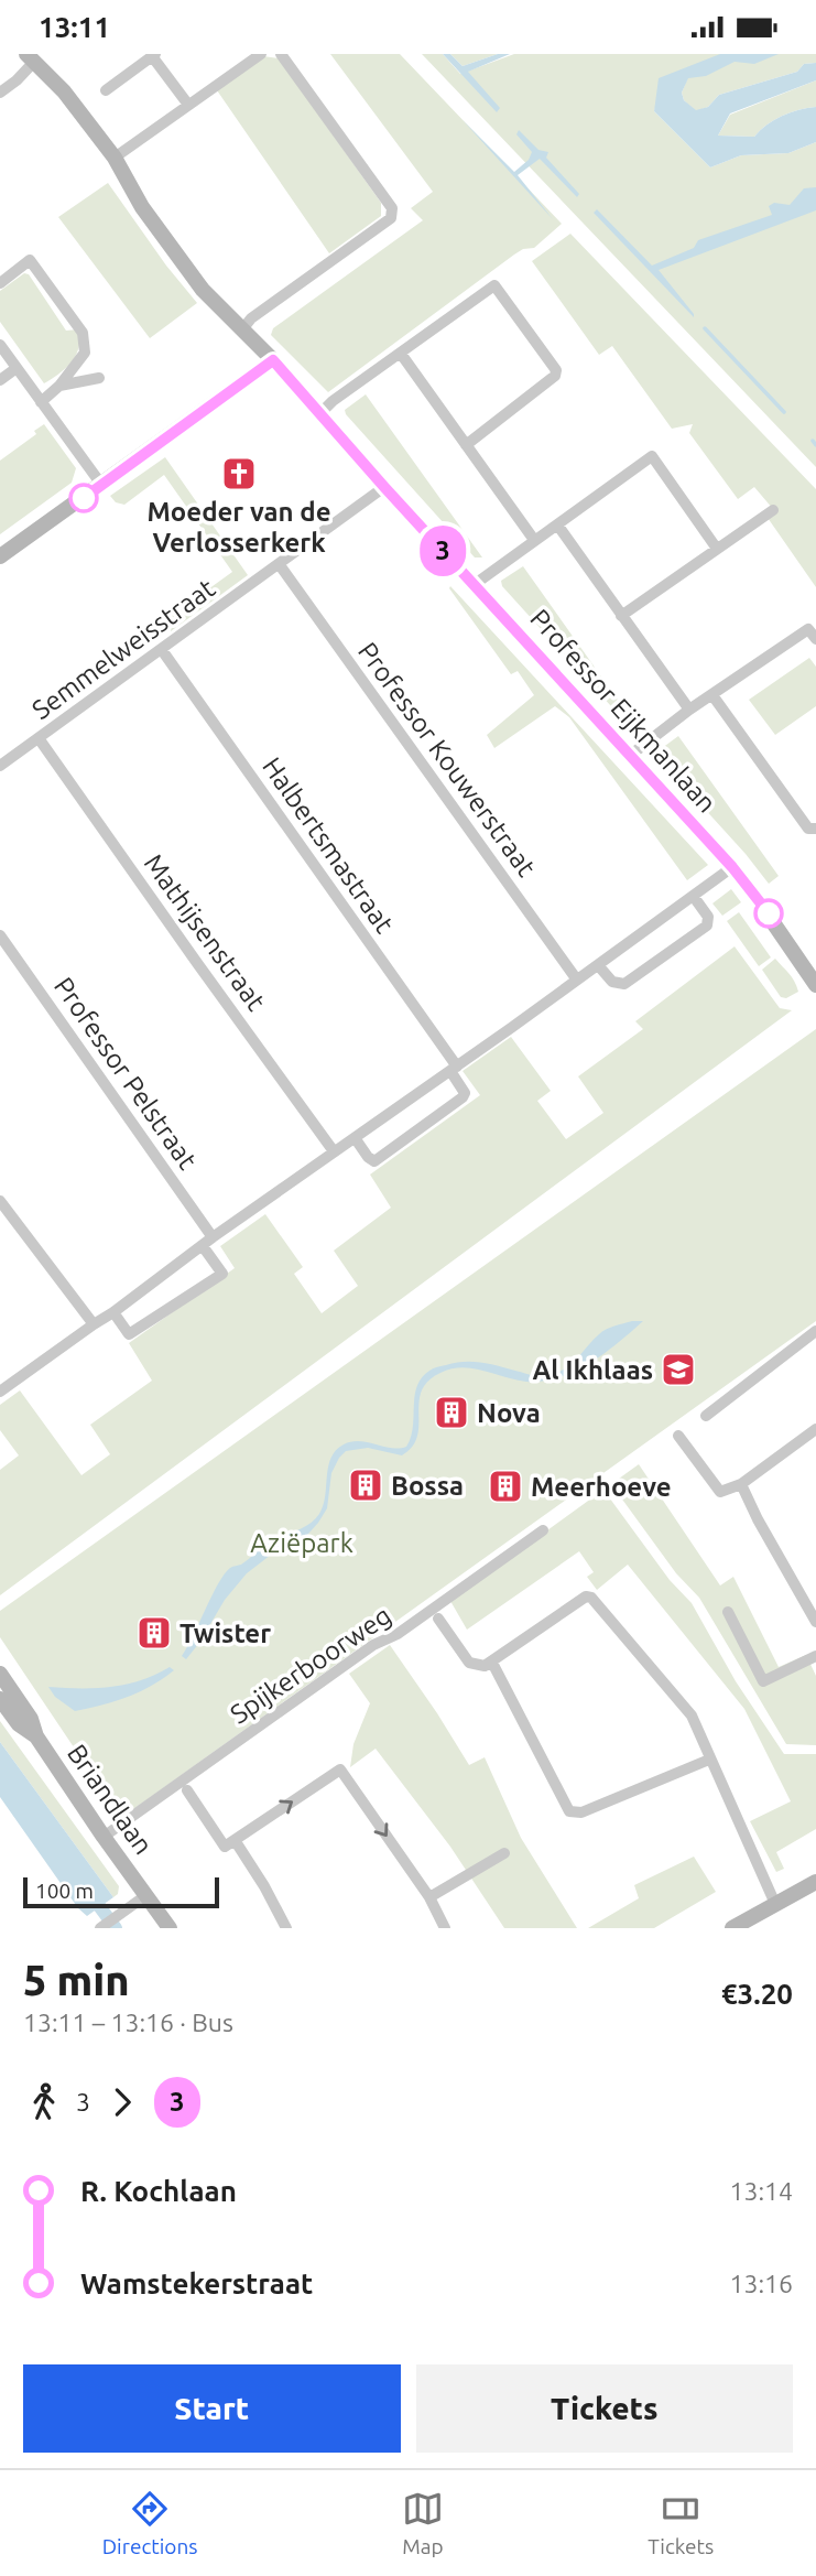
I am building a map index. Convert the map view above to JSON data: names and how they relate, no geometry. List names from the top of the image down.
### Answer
{
  "streets": {
    "street": [
      "Semmelweisstraat",
      "Professor Eijkmanlaan",
      "Professor Kouwerstraat",
      "Halbertsmastraat",
      "Mathijsenstraat",
      "Professor Pelstraat",
      "Spijkerboorweg",
      "Briandlaan"
    ]
  },
  "crossings": [
    ["Semmelweisstraat", "Professor Eijkmanlaan"],
    ["Semmelweisstraat", "Professor Kouwerstraat"],
    ["Semmelweisstraat", "Halbertsmastraat"],
    ["Semmelweisstraat", "Mathijsenstraat"],
    ["Spijkerboorweg", "Briandlaan"]
  ],
  "parks": ["Aziëpark"],
  "places": {
    "church": ["Moeder van de Verlosserkerk"],
    "school or university": ["Al Ikhlaas"],
    "building": [
      "Nova",
      "Bossa",
      "Meerhoeve",
      "Twister"
    ]
  },
  "lines": ["bus line 3"],
  "scale_bar": "100 m",
  "page": {
    "status": "13:11",
    "on_map": "3",
    "scale": "100 m",
    "heading": ["5 min", "13:11 – 13:16 · Bus", "€3.20"],
    "legs": ["3", "3"],
    "list": [
      {
        "name": "R. Kochlaan",
        "value": "13:14"
      },
      {
        "name": "Wamstekerstraat",
        "value": "13:16"
      }
    ],
    "buttons": ["Start", "Tickets"],
    "tabs": ["Directions", "Map", "Tickets"]
  }
}
